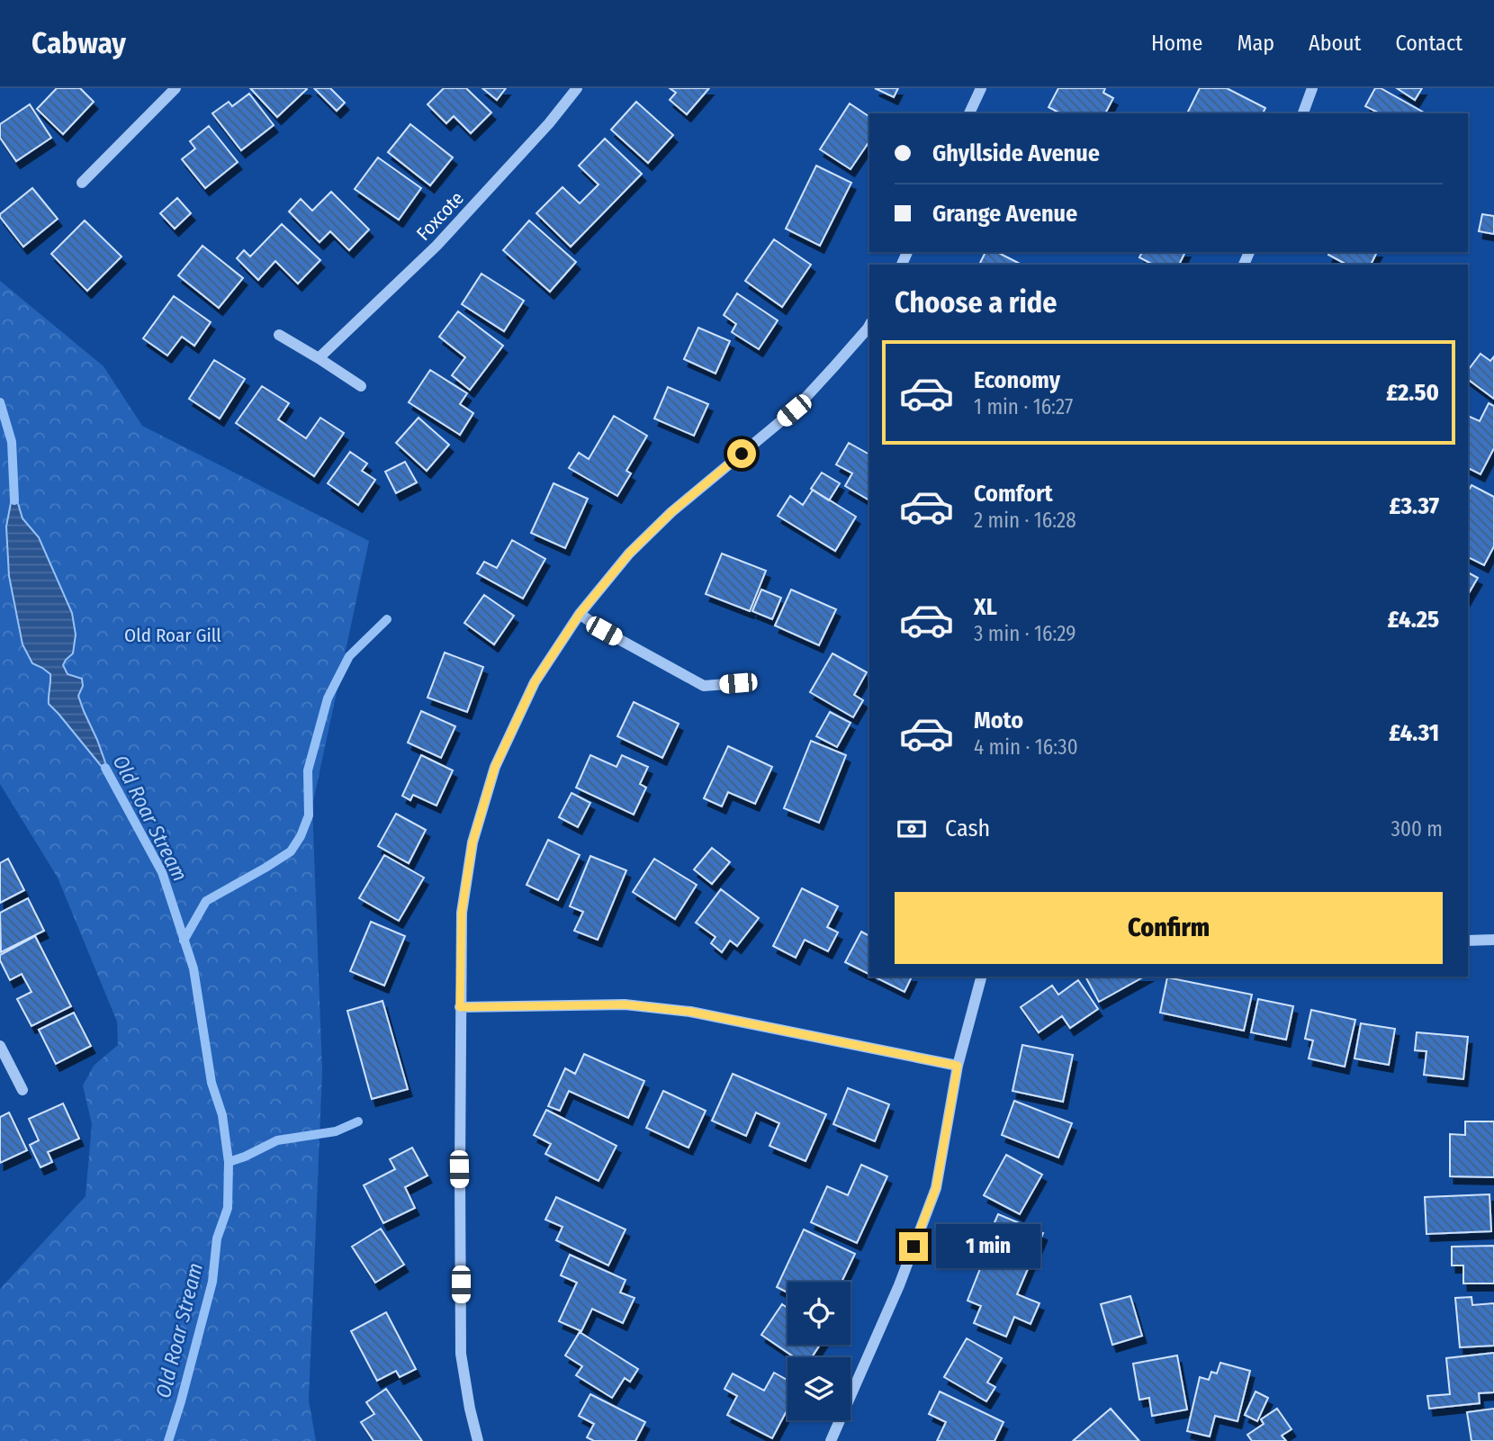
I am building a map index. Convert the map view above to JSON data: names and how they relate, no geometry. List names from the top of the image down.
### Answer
{
  "streets": {
    "street": ["Foxcote"]
  },
  "water": ["Old Roar Stream"],
  "parks": ["Old Roar Gill"],
  "page": {
    "header": "Cabway",
    "nav": [
      "Home",
      "Map",
      "About",
      "Contact"
    ],
    "banner": ["Ghyllside Avenue", "Grange Avenue"],
    "heading": "Choose a ride",
    "list": [
      {
        "name": "Economy",
        "note": "1 min · 16:27",
        "value": "£2.50"
      },
      {
        "name": "Comfort",
        "note": "2 min · 16:28",
        "value": "£3.37"
      },
      {
        "name": "XL",
        "note": "3 min · 16:29",
        "value": "£4.25"
      },
      {
        "name": "Moto",
        "note": "4 min · 16:30",
        "value": "£4.31"
      }
    ],
    "pay": ["Cash", "300 m"],
    "buttons": "Confirm",
    "bubble": "1 min"
  }
}
